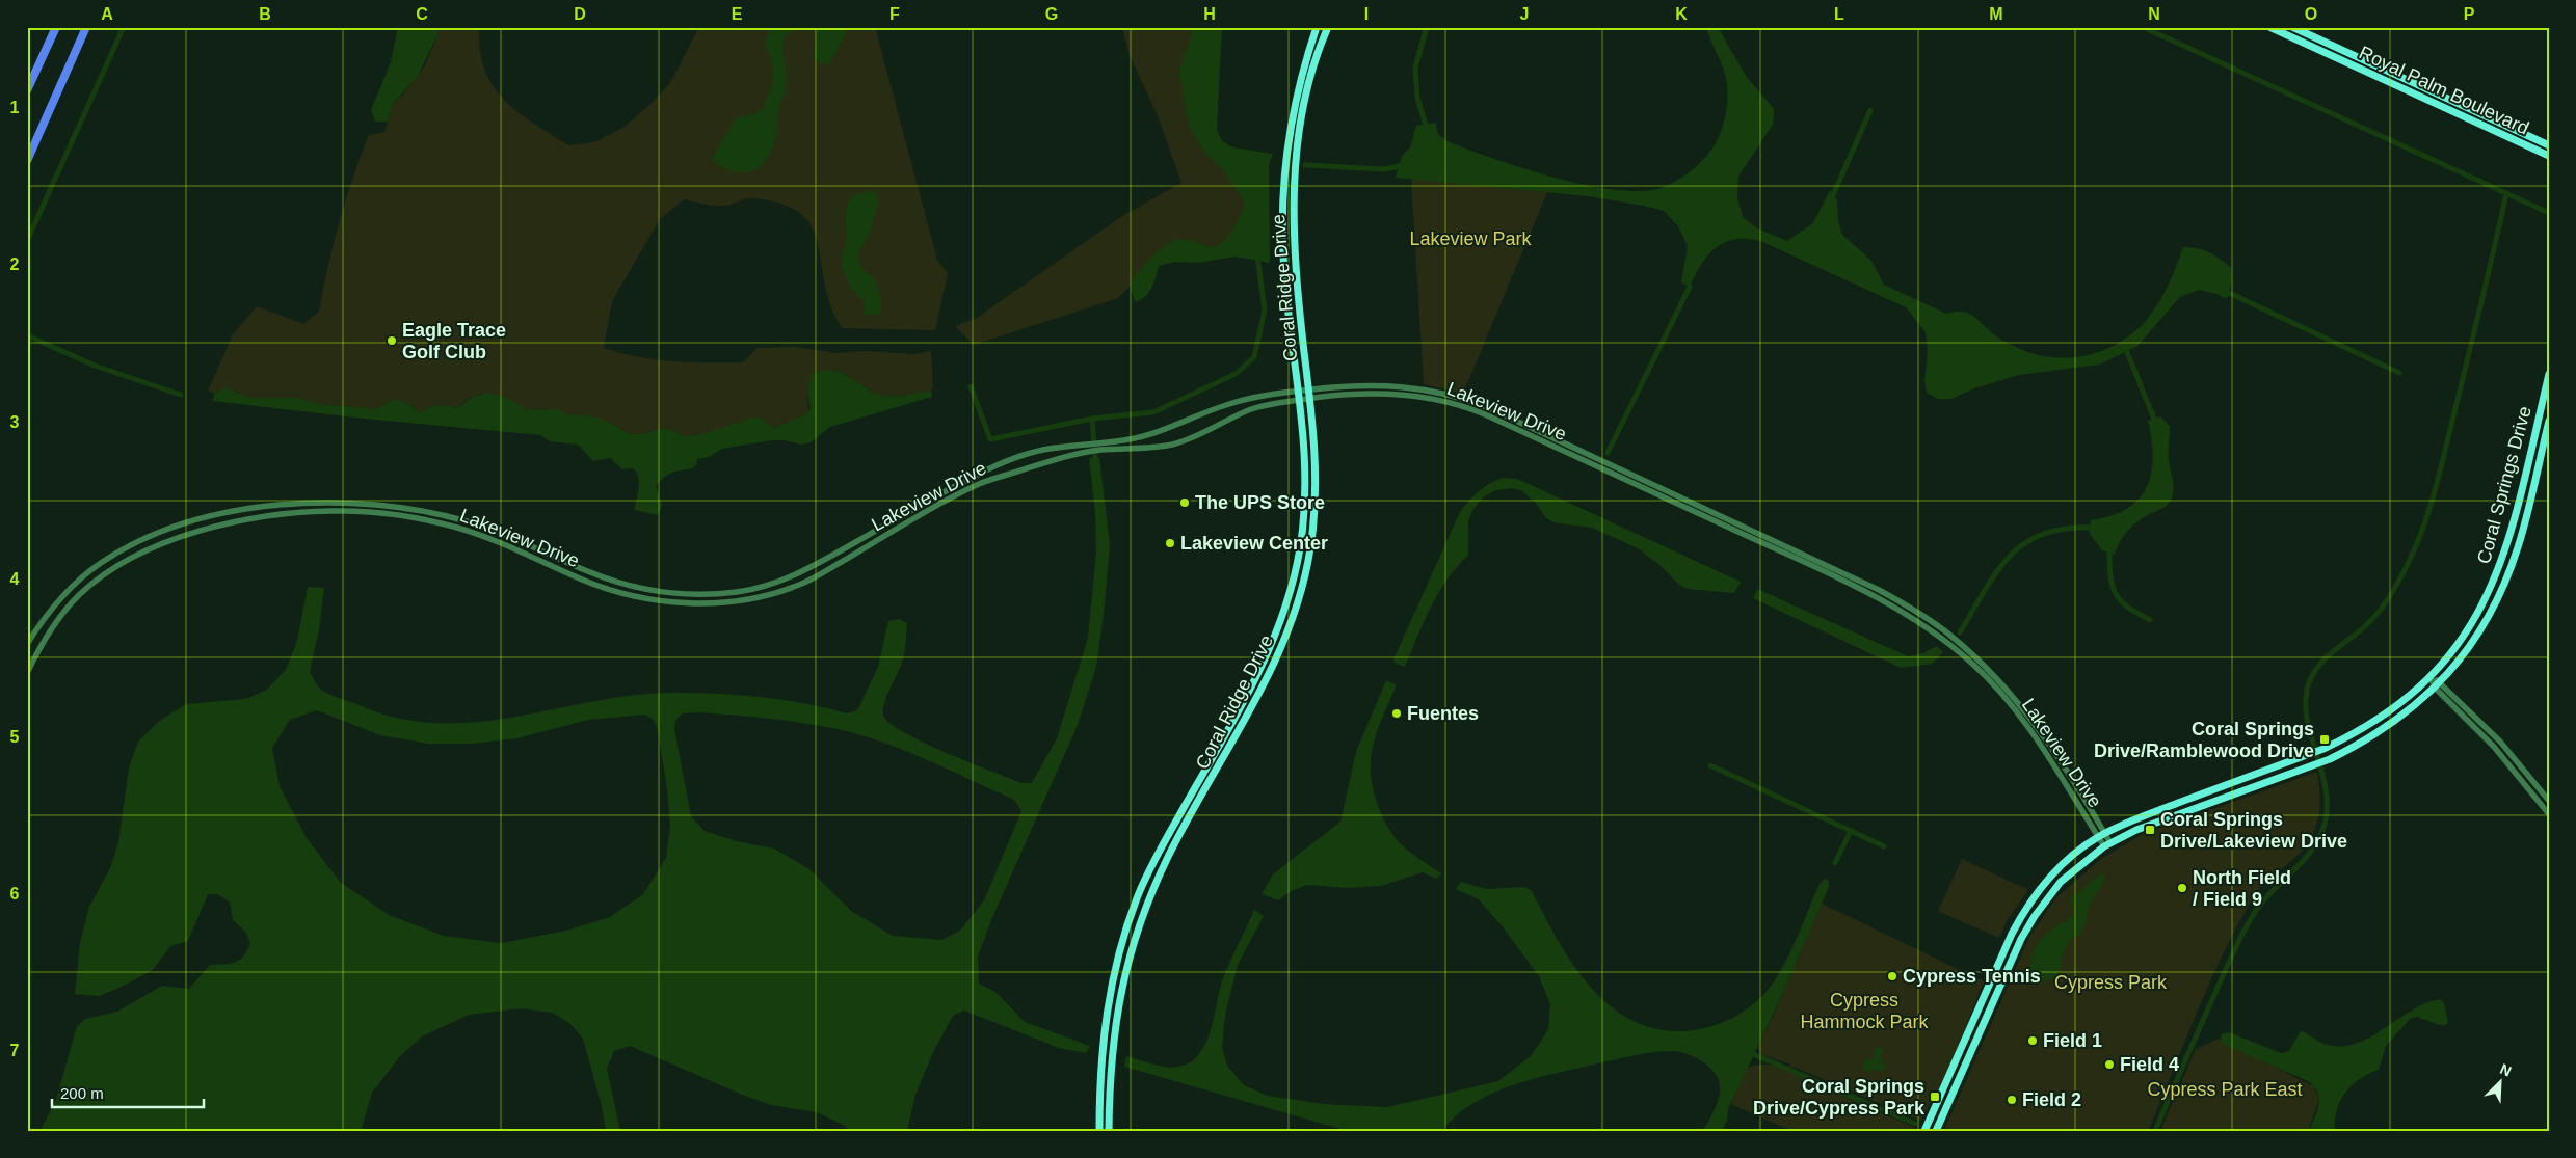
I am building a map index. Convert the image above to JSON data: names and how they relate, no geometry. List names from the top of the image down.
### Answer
{
  "streets": {
    "main road": ["Royal Palm Boulevard", "Coral Ridge Drive", "Coral Springs Drive"],
    "street": ["Lakeview Drive"]
  },
  "crossings": [
    ["Coral Ridge Drive", "Lakeview Drive"],
    ["Lakeview Drive", "Coral Springs Drive"]
  ],
  "parks": [
    "Lakeview Park",
    "Cypress Park",
    "Cypress Hammock Park",
    "Cypress Park East"
  ],
  "places": {
    "other": [
      "Eagle Trace Golf Club",
      "The UPS Store",
      "Lakeview Center",
      "Fuentes",
      "North Field / Field 9",
      "Cypress Tennis",
      "Field 1",
      "Field 4",
      "Field 2"
    ],
    "transit": ["Coral Springs Drive/Ramblewood Drive", "Coral Springs Drive/Lakeview Drive", "Coral Springs Drive/Cypress Park"]
  },
  "scale_bar": "200 m",
  "north": "top right",
  "grid": {
    "columns": [
      "A",
      "B",
      "C",
      "D",
      "E",
      "F",
      "G",
      "H",
      "I",
      "J",
      "K",
      "L",
      "M",
      "N",
      "O",
      "P"
    ],
    "rows": [
      "1",
      "2",
      "3",
      "4",
      "5",
      "6",
      "7"
    ]
  }
}
